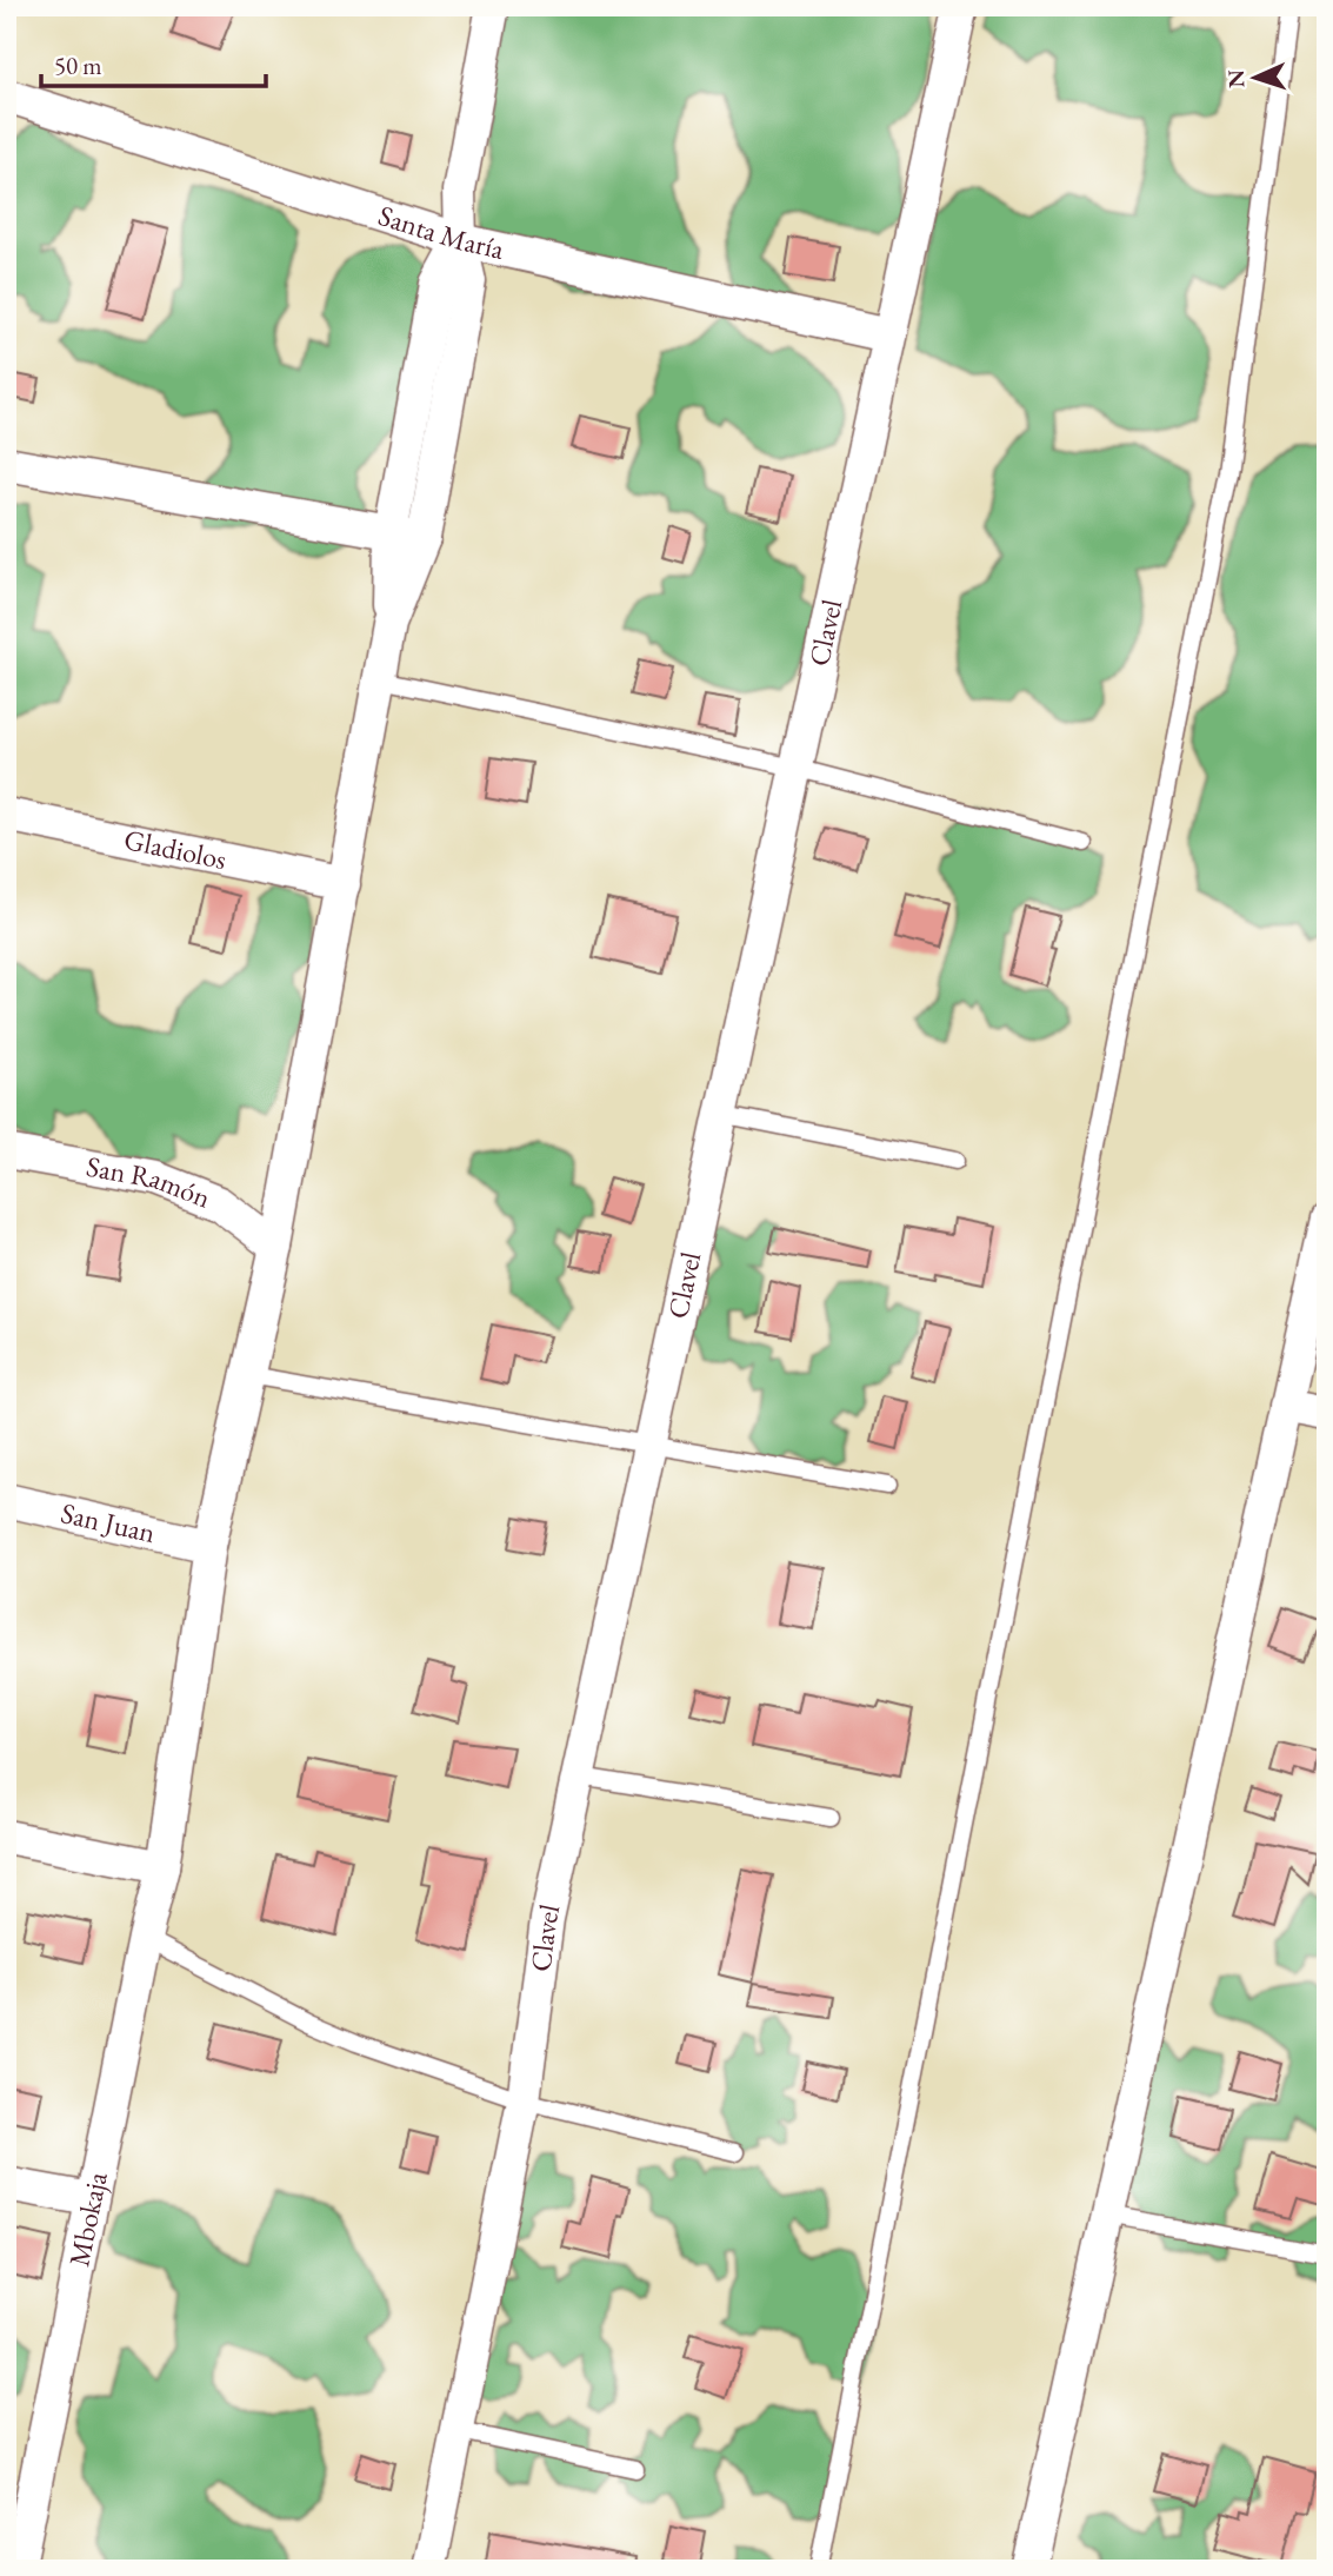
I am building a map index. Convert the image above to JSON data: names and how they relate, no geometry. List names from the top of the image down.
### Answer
{
  "streets": {
    "street": [
      "Santa María",
      "Clavel",
      "Gladiolos",
      "San Ramón",
      "San Juan",
      "Mbokaja"
    ]
  },
  "crossings": [
    ["Santa María", "Clavel"],
    ["Gladiolos", "Mbokaja"],
    ["San Ramón", "Mbokaja"],
    ["San Juan", "Mbokaja"]
  ],
  "scale_bar": "50 m",
  "north": "left"
}
